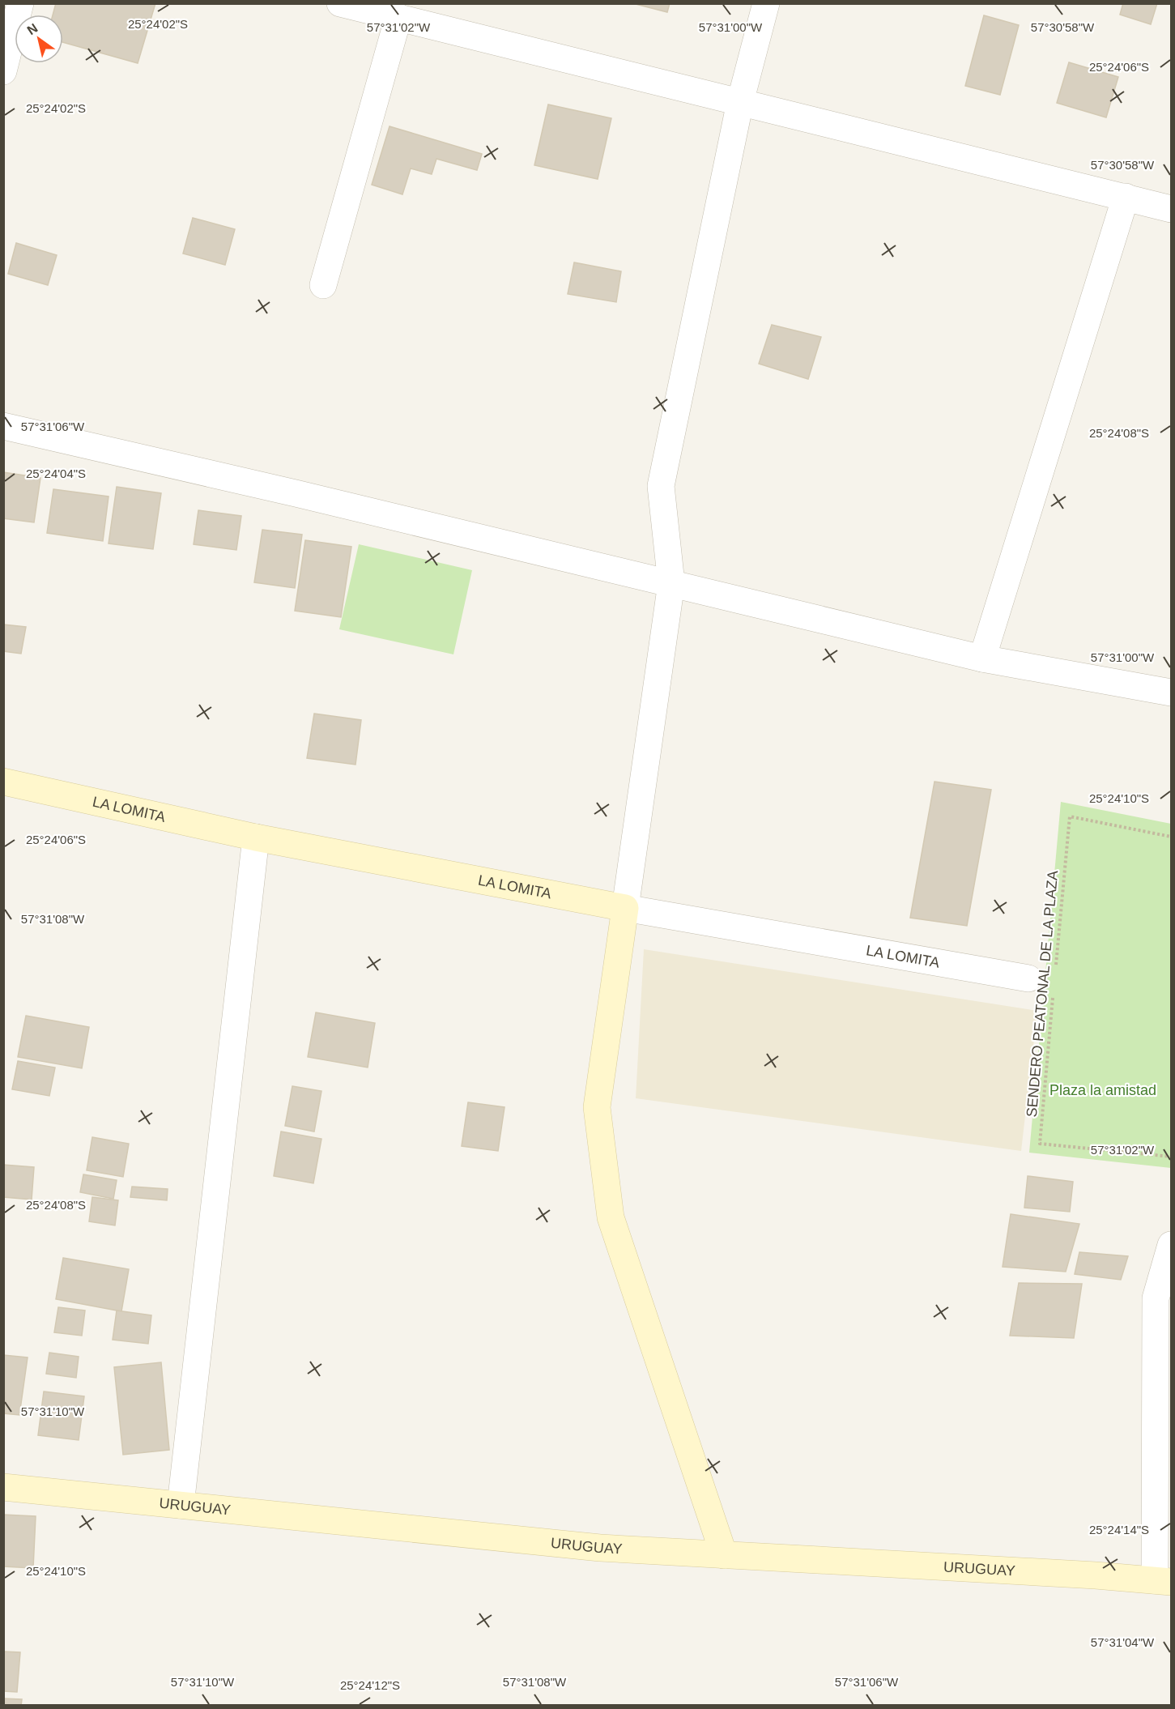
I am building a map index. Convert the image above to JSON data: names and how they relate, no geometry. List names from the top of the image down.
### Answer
{
  "streets": {
    "street": ["LA LOMITA", "URUGUAY"],
    "path": ["SENDERO PEATONAL DE LA PLAZA"]
  },
  "parks": ["Plaza la amistad"],
  "north": "top left",
  "coordinates": [
    "25°24'02\"S",
    "57°31'02\"W",
    "57°31'00\"W",
    "57°30'58\"W",
    "25°24'06\"S",
    "57°31'06\"W",
    "25°24'08\"S",
    "25°24'04\"S",
    "25°24'10\"S",
    "57°31'08\"W",
    "57°31'10\"W",
    "25°24'14\"S",
    "57°31'04\"W",
    "25°24'12\"S"
  ]
}
